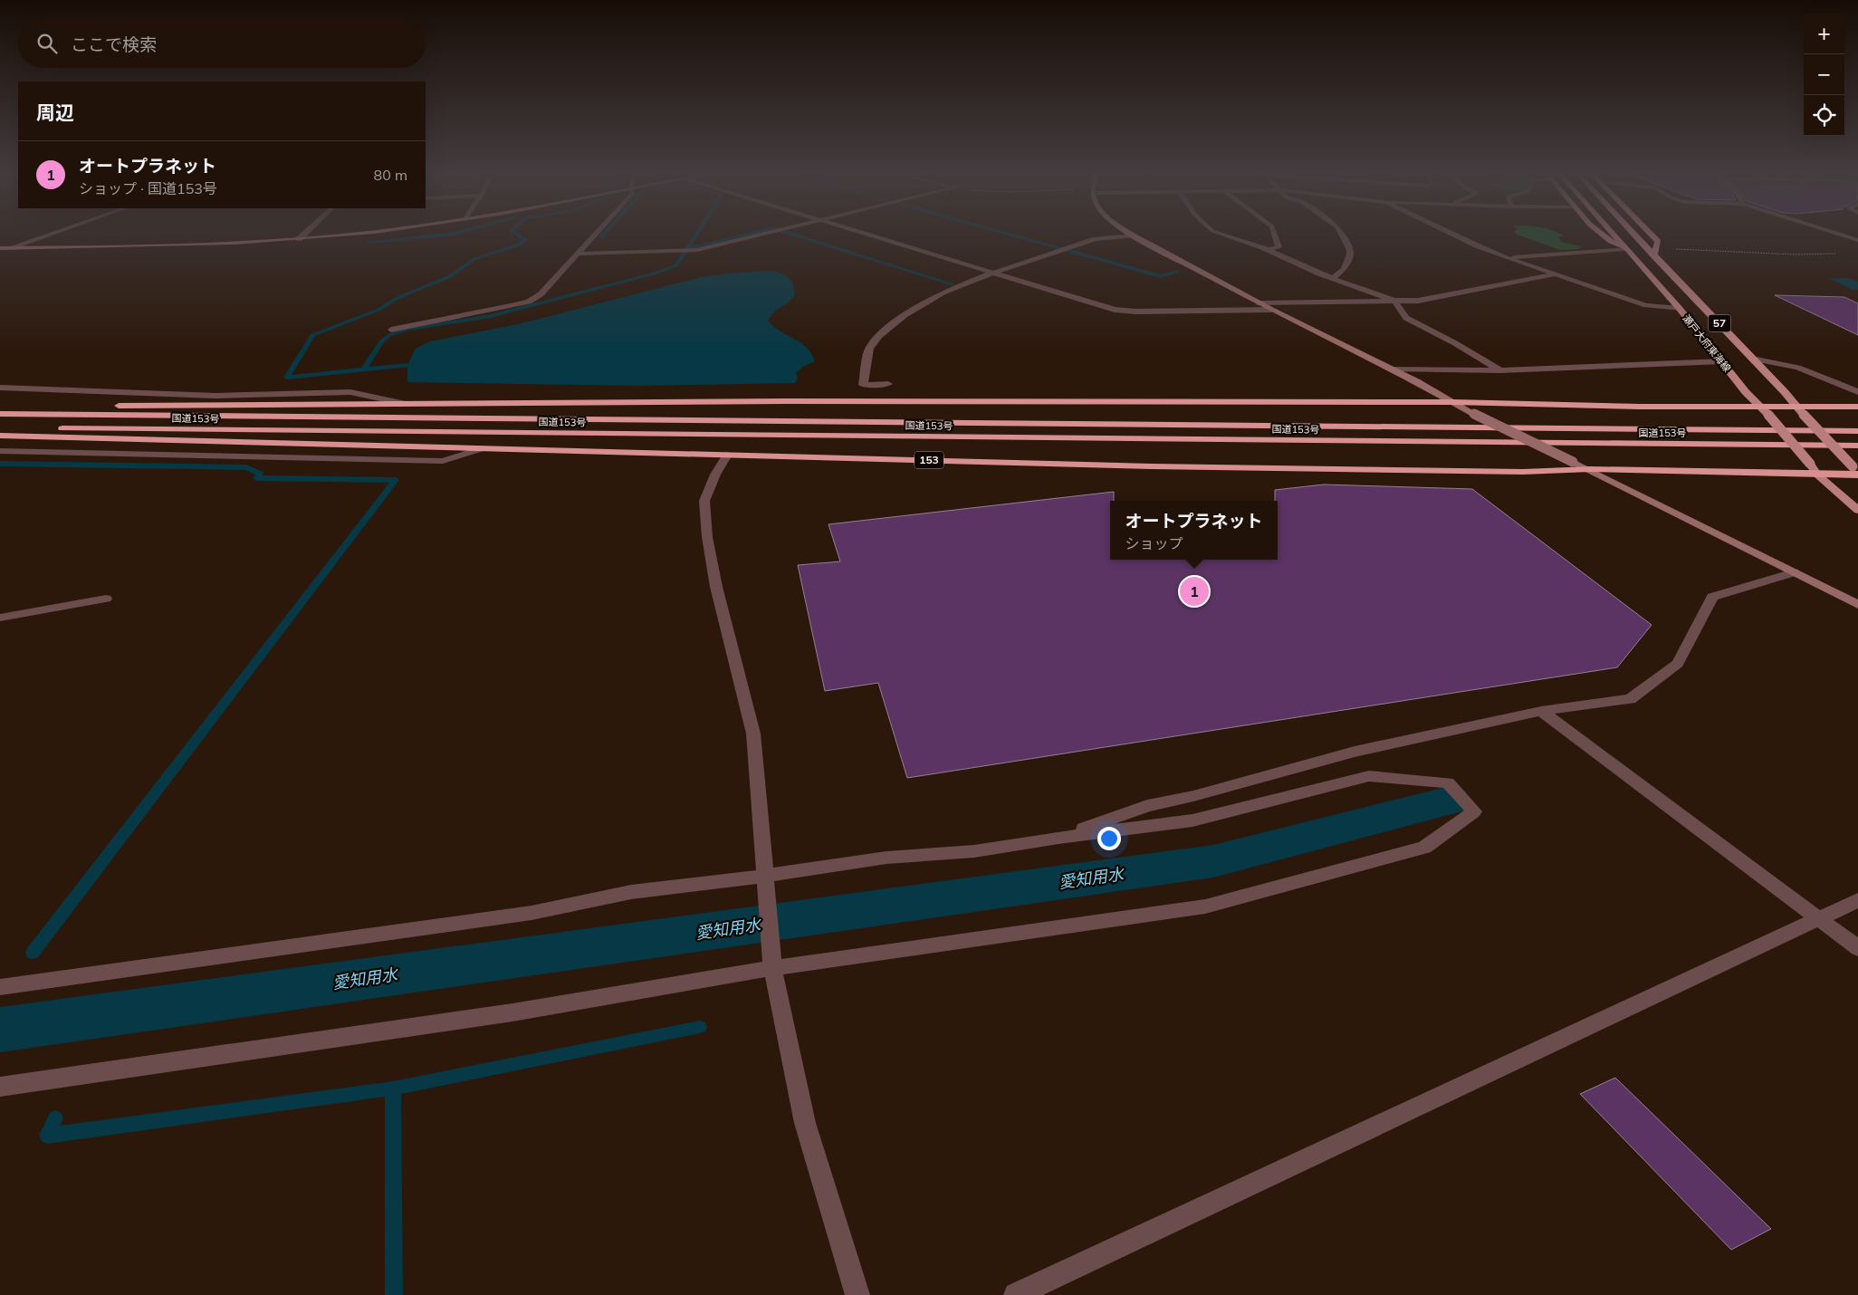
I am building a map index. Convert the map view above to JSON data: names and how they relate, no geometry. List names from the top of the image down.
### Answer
{
  "streets": {
    "highway": ["国道153号", "153"],
    "main road": ["57", "瀬戸大府東海線"]
  },
  "crossings": [
    ["57", "瀬戸大府東海線"],
    ["瀬戸大府東海線", "153"]
  ],
  "water": ["愛知用水"],
  "page": {
    "map_buttons": ["+", "−"],
    "search": "ここで検索",
    "heading": "周辺",
    "list": [
      {
        "mark": "1",
        "name": "オートプラネット",
        "note": "ショップ · 国道153号",
        "value": "80 m"
      }
    ],
    "popup": ["オートプラネット", "ショップ"],
    "pins": "1"
  }
}
